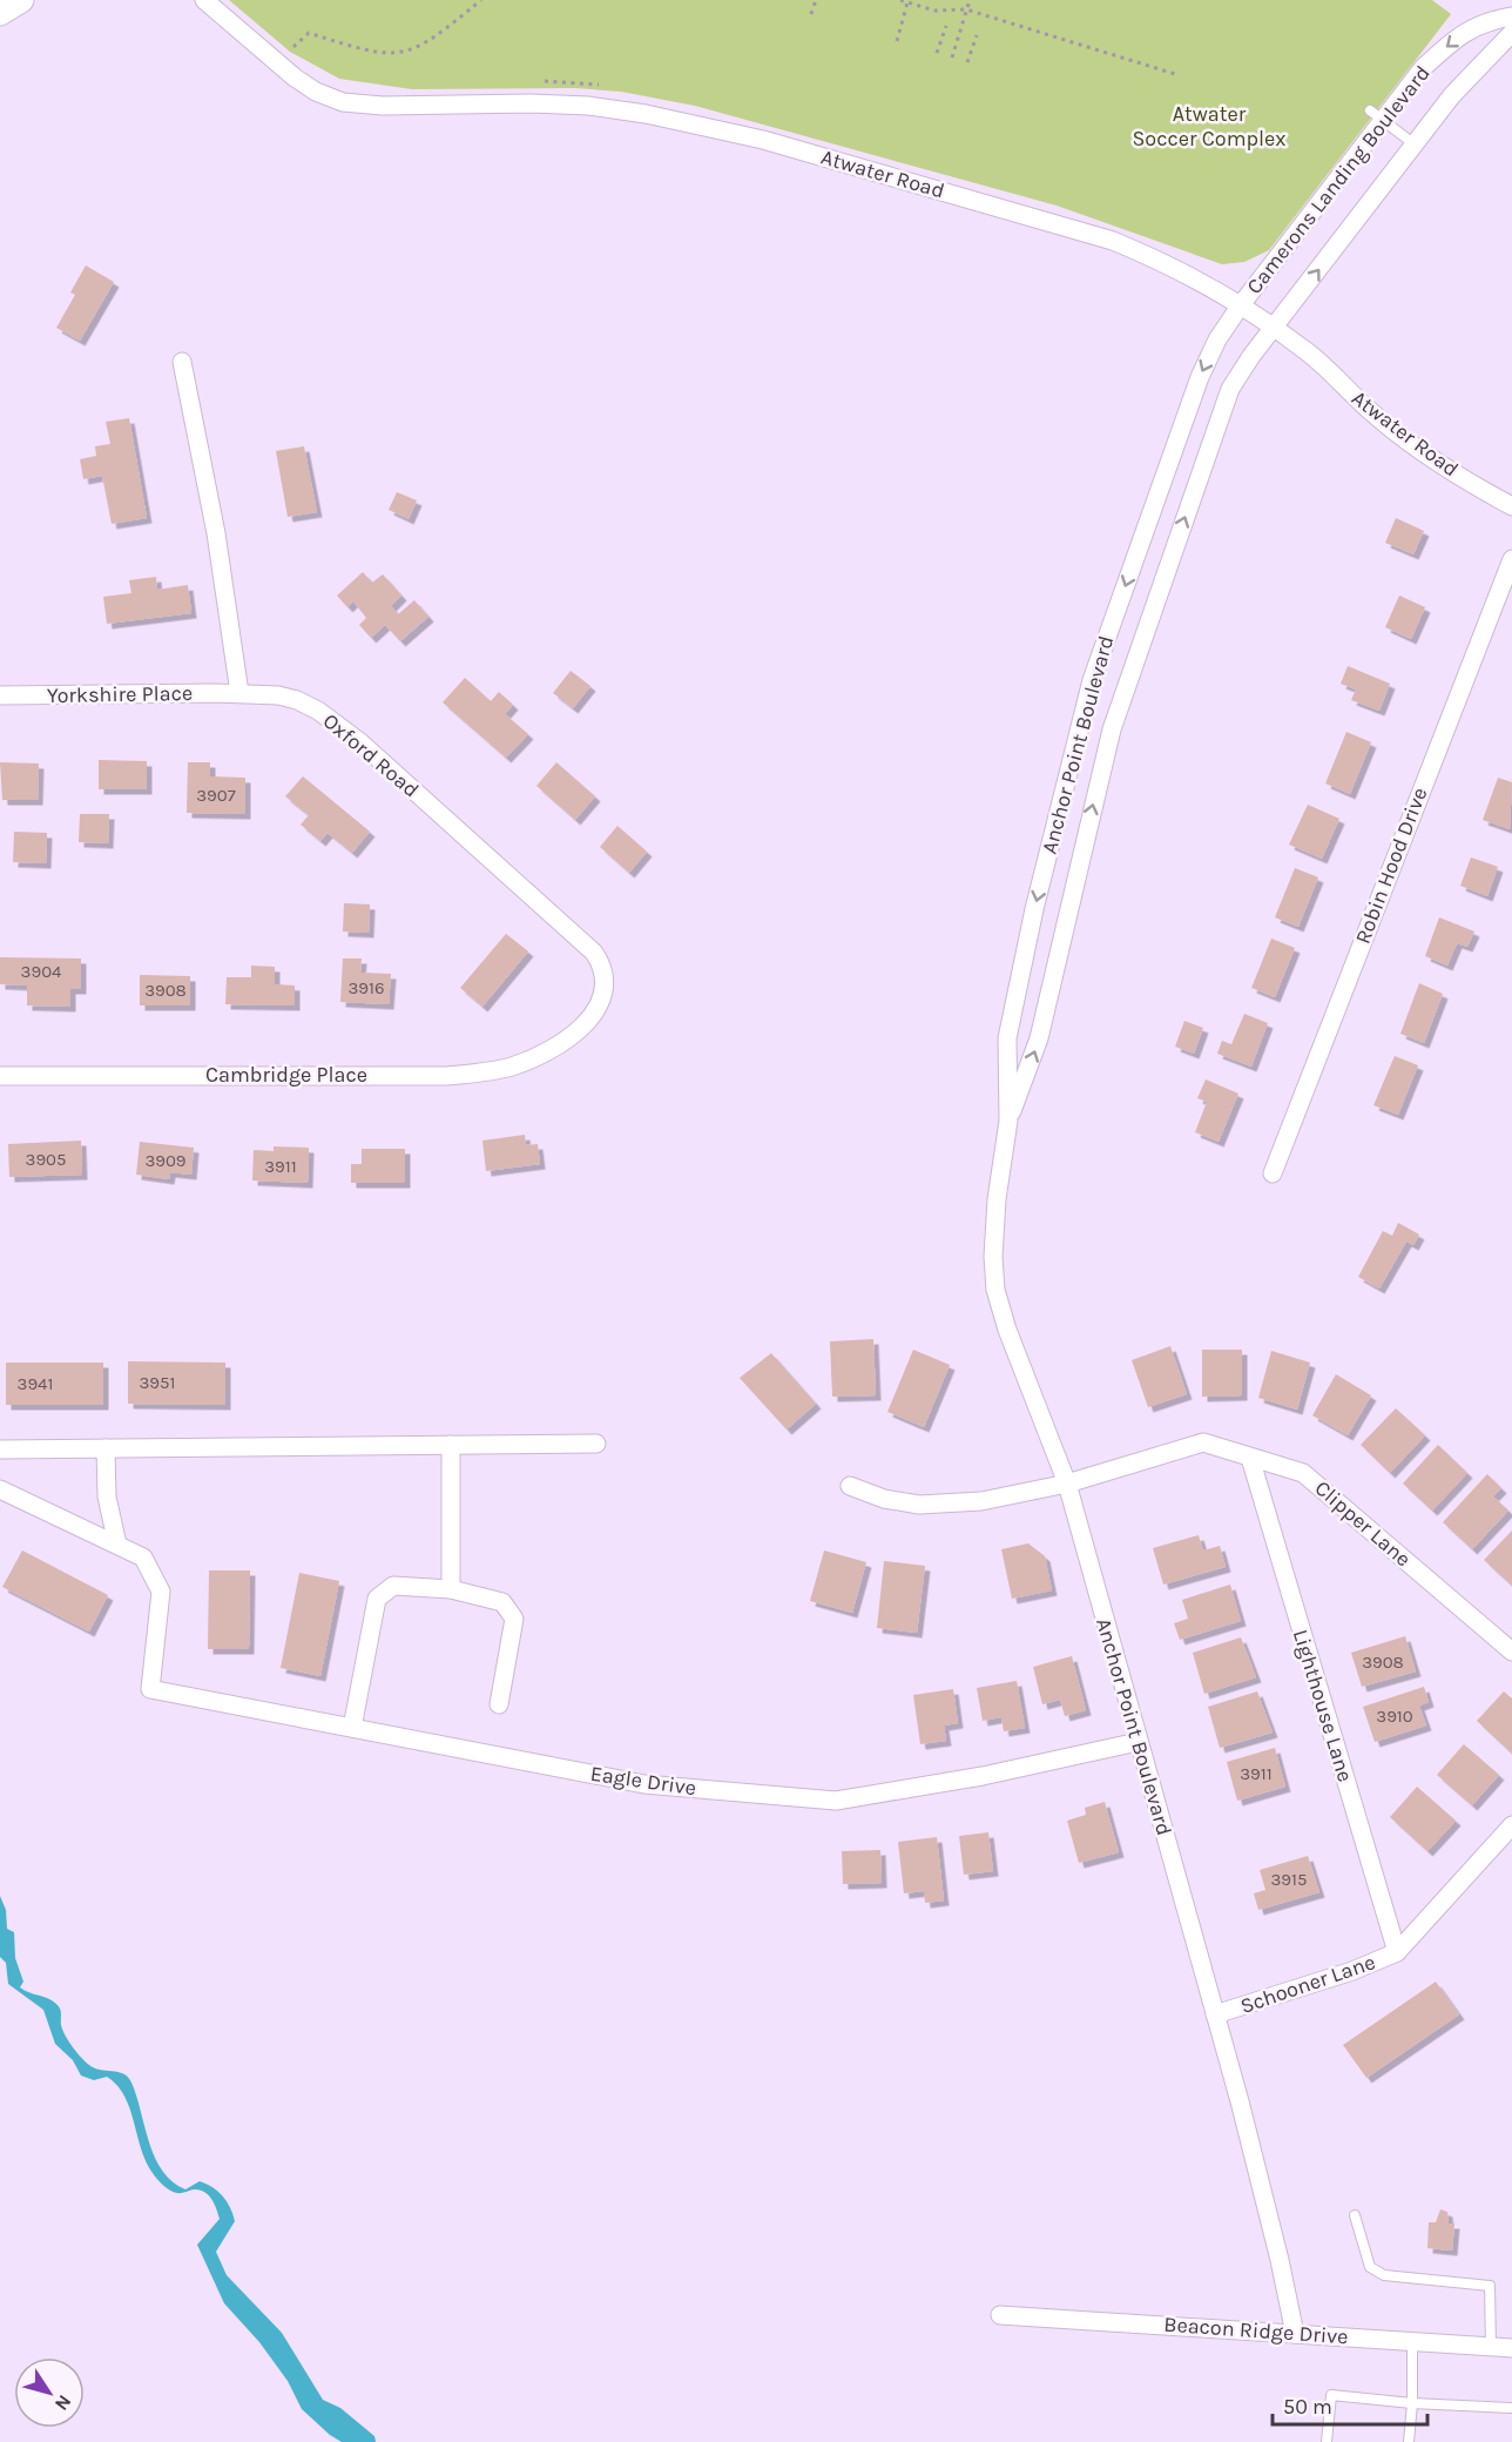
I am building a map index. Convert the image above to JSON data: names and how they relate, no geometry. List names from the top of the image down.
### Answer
{
  "streets": {
    "street": [
      "Atwater Road",
      "Camerons Landing Boulevard",
      "Yorkshire Place",
      "Anchor Point Boulevard",
      "Oxford Road",
      "Robin Hood Drive",
      "Cambridge Place",
      "Clipper Lane",
      "Lighthouse Lane",
      "Eagle Drive",
      "Schooner Lane",
      "Beacon Ridge Drive"
    ]
  },
  "crossings": [
    ["Atwater Road", "Camerons Landing Boulevard"],
    ["Atwater Road", "Anchor Point Boulevard"],
    ["Camerons Landing Boulevard", "Anchor Point Boulevard"],
    ["Yorkshire Place", "Oxford Road"],
    ["Anchor Point Boulevard", "Clipper Lane"],
    ["Anchor Point Boulevard", "Eagle Drive"],
    ["Anchor Point Boulevard", "Schooner Lane"],
    ["Anchor Point Boulevard", "Beacon Ridge Drive"],
    ["Oxford Road", "Cambridge Place"],
    ["Clipper Lane", "Lighthouse Lane"],
    ["Lighthouse Lane", "Schooner Lane"]
  ],
  "parks": ["Atwater Soccer Complex"],
  "house_numbers": [
    "3907",
    "3904",
    "3916",
    "3908",
    "3905",
    "3909",
    "3911",
    "3951",
    "3941",
    "3908",
    "3910",
    "3911",
    "3915"
  ],
  "scale_bar": "50 m",
  "north": "bottom right"
}
